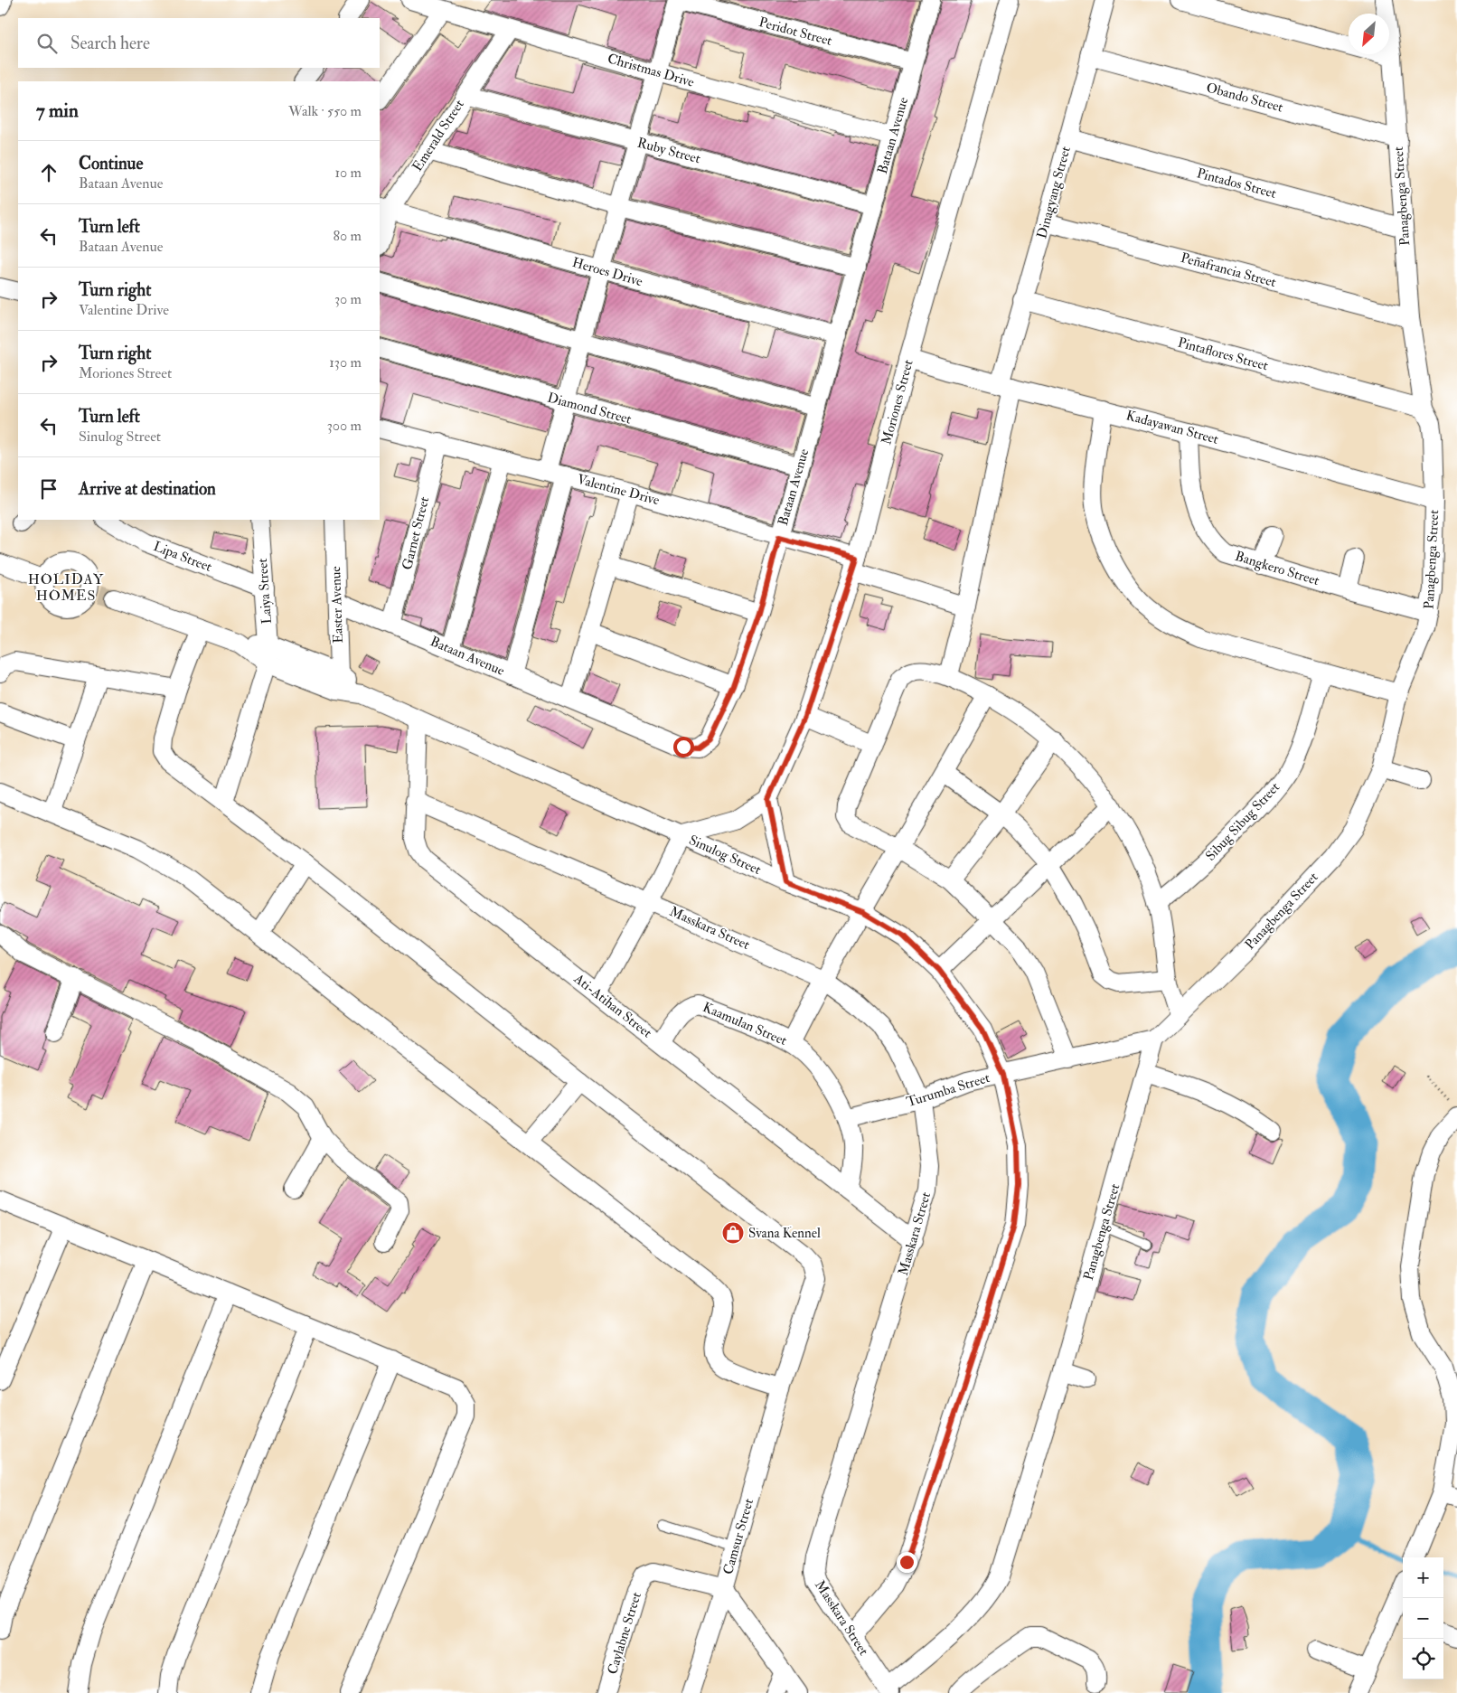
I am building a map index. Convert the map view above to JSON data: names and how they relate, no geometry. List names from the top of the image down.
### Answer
{
  "streets": {
    "street": [
      "Peridot Street",
      "Christmas Drive",
      "Obando Street",
      "Emerald Street",
      "Bataan Avenue",
      "Ruby Street",
      "Pintados Street",
      "Dinagyang Street",
      "Panagbenga Street",
      "Peñafrancia Street",
      "Heroes Drive",
      "Pintaflores Street",
      "Moriones Street",
      "Diamond Street",
      "Kadayawan Street",
      "Valentine Drive",
      "Garnet Street",
      "Lipa Street",
      "Bangkero Street",
      "Laiya Street",
      "Easter Avenue",
      "Sibug Sibug Street",
      "Sinulog Street",
      "Masskara Street",
      "Ati-Atihan Street",
      "Kaamulan Street",
      "Turumba Street",
      "Camsur Street",
      "Caylabne Street"
    ]
  },
  "crossings": [
    ["Peridot Street", "Bataan Avenue"],
    ["Christmas Drive", "Emerald Street"],
    ["Christmas Drive", "Bataan Avenue"],
    ["Obando Street", "Dinagyang Street"],
    ["Obando Street", "Panagbenga Street"],
    ["Emerald Street", "Ruby Street"],
    ["Emerald Street", "Heroes Drive"],
    ["Bataan Avenue", "Ruby Street"],
    ["Bataan Avenue", "Heroes Drive"],
    ["Bataan Avenue", "Diamond Street"],
    ["Bataan Avenue", "Valentine Drive"],
    ["Bataan Avenue", "Garnet Street"],
    ["Bataan Avenue", "Easter Avenue"],
    ["Pintados Street", "Dinagyang Street"],
    ["Pintados Street", "Panagbenga Street"],
    ["Dinagyang Street", "Peñafrancia Street"],
    ["Dinagyang Street", "Pintaflores Street"],
    ["Dinagyang Street", "Kadayawan Street"],
    ["Dinagyang Street", "Valentine Drive"],
    ["Panagbenga Street", "Peñafrancia Street"],
    ["Panagbenga Street", "Pintaflores Street"],
    ["Panagbenga Street", "Kadayawan Street"],
    ["Panagbenga Street", "Bangkero Street"],
    ["Panagbenga Street", "Masskara Street"],
    ["Panagbenga Street", "Turumba Street"],
    ["Moriones Street", "Kadayawan Street"],
    ["Moriones Street", "Valentine Drive"],
    ["Kadayawan Street", "Bangkero Street"],
    ["Valentine Drive", "Garnet Street"],
    ["Lipa Street", "Laiya Street"],
    ["Laiya Street", "Camsur Street"],
    ["Easter Avenue", "Sinulog Street"],
    ["Sinulog Street", "Masskara Street"],
    ["Sinulog Street", "Ati-Atihan Street"],
    ["Sinulog Street", "Turumba Street"],
    ["Masskara Street", "Ati-Atihan Street"],
    ["Masskara Street", "Turumba Street"],
    ["Ati-Atihan Street", "Kaamulan Street"],
    ["Kaamulan Street", "Turumba Street"],
    ["Camsur Street", "Caylabne Street"]
  ],
  "districts": ["HOLIDAY HOMES"],
  "places": {
    "shop": ["Svana Kennel"]
  },
  "north": "bottom left",
  "page": {
    "search": "Search here",
    "heading": ["7 min", "Walk · 550 m"],
    "list": [
      ["Continue", "Bataan Avenue", "10 m"],
      ["Turn left", "Bataan Avenue", "80 m"],
      ["Turn right", "Valentine Drive", "30 m"],
      ["Turn right", "Moriones Street", "130 m"],
      ["Turn left", "Sinulog Street", "300 m"],
      "Arrive at destination"
    ],
    "map_buttons": ["+", "−"]
  }
}
